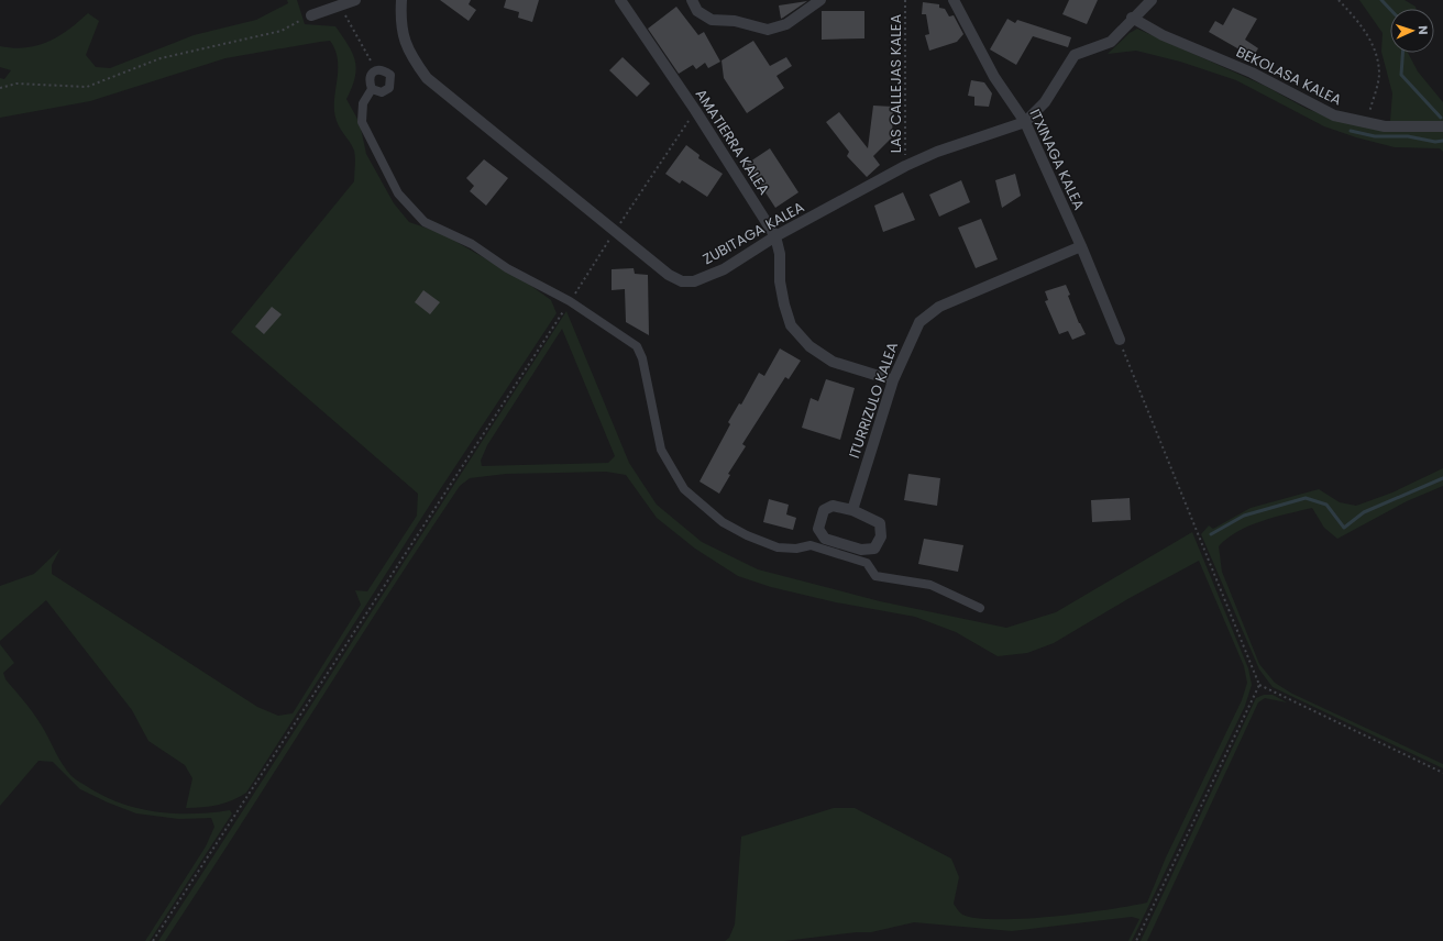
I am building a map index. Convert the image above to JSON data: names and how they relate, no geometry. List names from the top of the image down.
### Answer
{
  "streets": {
    "street": [
      "BEKOLASA KALEA",
      "AMATIERRA KALEA",
      "ITXINAGA KALEA",
      "ZUBITAGA KALEA",
      "ITURRIZULO KALEA"
    ],
    "path": ["LAS CALLEJAS KALEA"]
  },
  "crossings": [
    ["BEKOLASA KALEA", "ZUBITAGA KALEA"],
    ["LAS CALLEJAS KALEA", "ZUBITAGA KALEA"],
    ["AMATIERRA KALEA", "ZUBITAGA KALEA"],
    ["AMATIERRA KALEA", "ITURRIZULO KALEA"],
    ["ITXINAGA KALEA", "ZUBITAGA KALEA"],
    ["ITXINAGA KALEA", "ITURRIZULO KALEA"]
  ],
  "north": "right"
}
